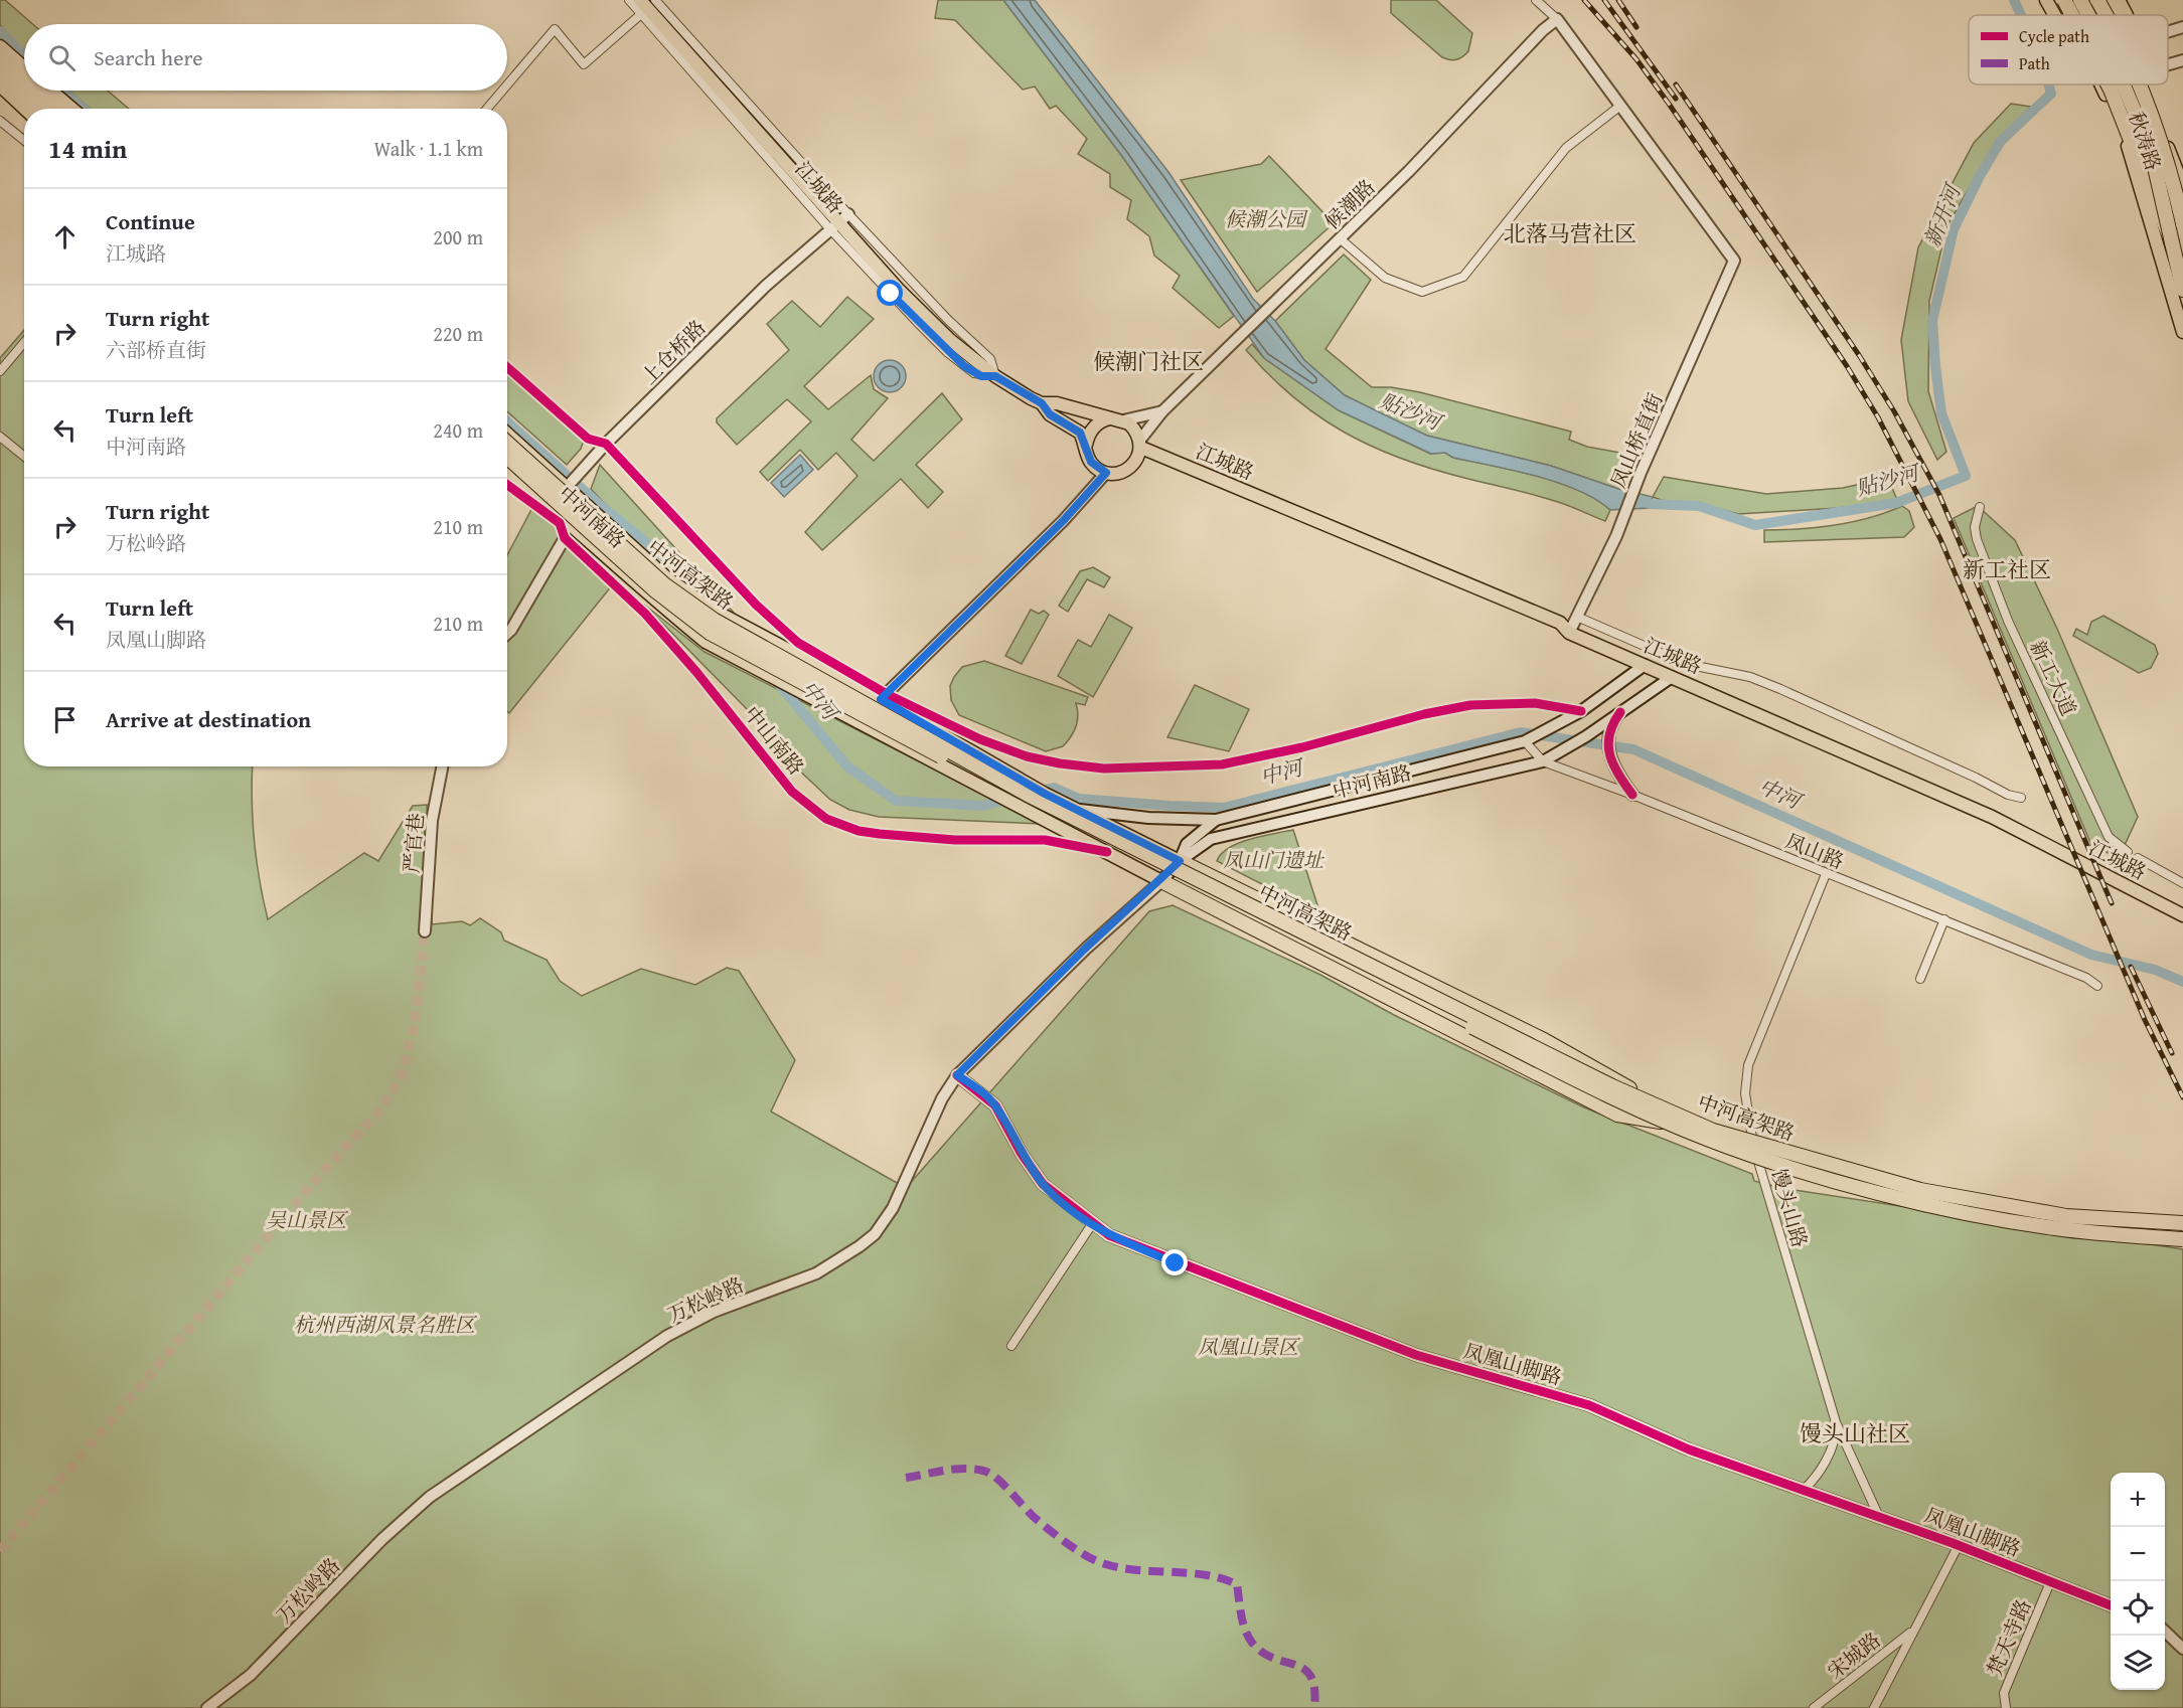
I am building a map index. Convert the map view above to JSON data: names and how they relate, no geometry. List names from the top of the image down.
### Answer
{
  "streets": {
    "highway": ["中河高架路"],
    "main road": ["秋涛路", "江城路", "中河南路"],
    "street": [
      "候潮路",
      "上仓桥路",
      "凤山桥直街",
      "新工大道",
      "中山南路",
      "严官巷",
      "凤山路",
      "馒头山路",
      "万松岭路",
      "凤凰山脚路",
      "梵天寺路",
      "宋城路"
    ]
  },
  "crossings": [
    ["江城路", "候潮路"],
    ["江城路", "上仓桥路"],
    ["江城路", "凤山桥直街"],
    ["江城路", "中河南路"],
    ["上仓桥路", "中河南路"],
    ["中河南路", "中山南路"],
    ["中河南路", "凤山路"],
    ["中河南路", "万松岭路"],
    ["凤山路", "馒头山路"],
    ["馒头山路", "凤凰山脚路"],
    ["万松岭路", "凤凰山脚路"],
    ["凤凰山脚路", "梵天寺路"],
    ["凤凰山脚路", "宋城路"]
  ],
  "districts": [
    "北落马营社区",
    "候潮门社区",
    "新工社区",
    "馒头山社区"
  ],
  "water": ["新开河", "贴沙河", "中河"],
  "parks": [
    "候潮公园",
    "凤山门遗址",
    "吴山景区",
    "杭州西湖风景名胜区",
    "凤凰山景区"
  ],
  "legend": ["Cycle path", "Path"],
  "page": {
    "search": "Search here",
    "heading": ["14 min", "Walk · 1.1 km"],
    "list": [
      ["Continue", "江城路", "200 m"],
      ["Turn right", "六部桥直街", "220 m"],
      ["Turn left", "中河南路", "240 m"],
      ["Turn right", "万松岭路", "210 m"],
      ["Turn left", "凤凰山脚路", "210 m"],
      "Arrive at destination"
    ],
    "map_buttons": ["+", "−"]
  }
}
